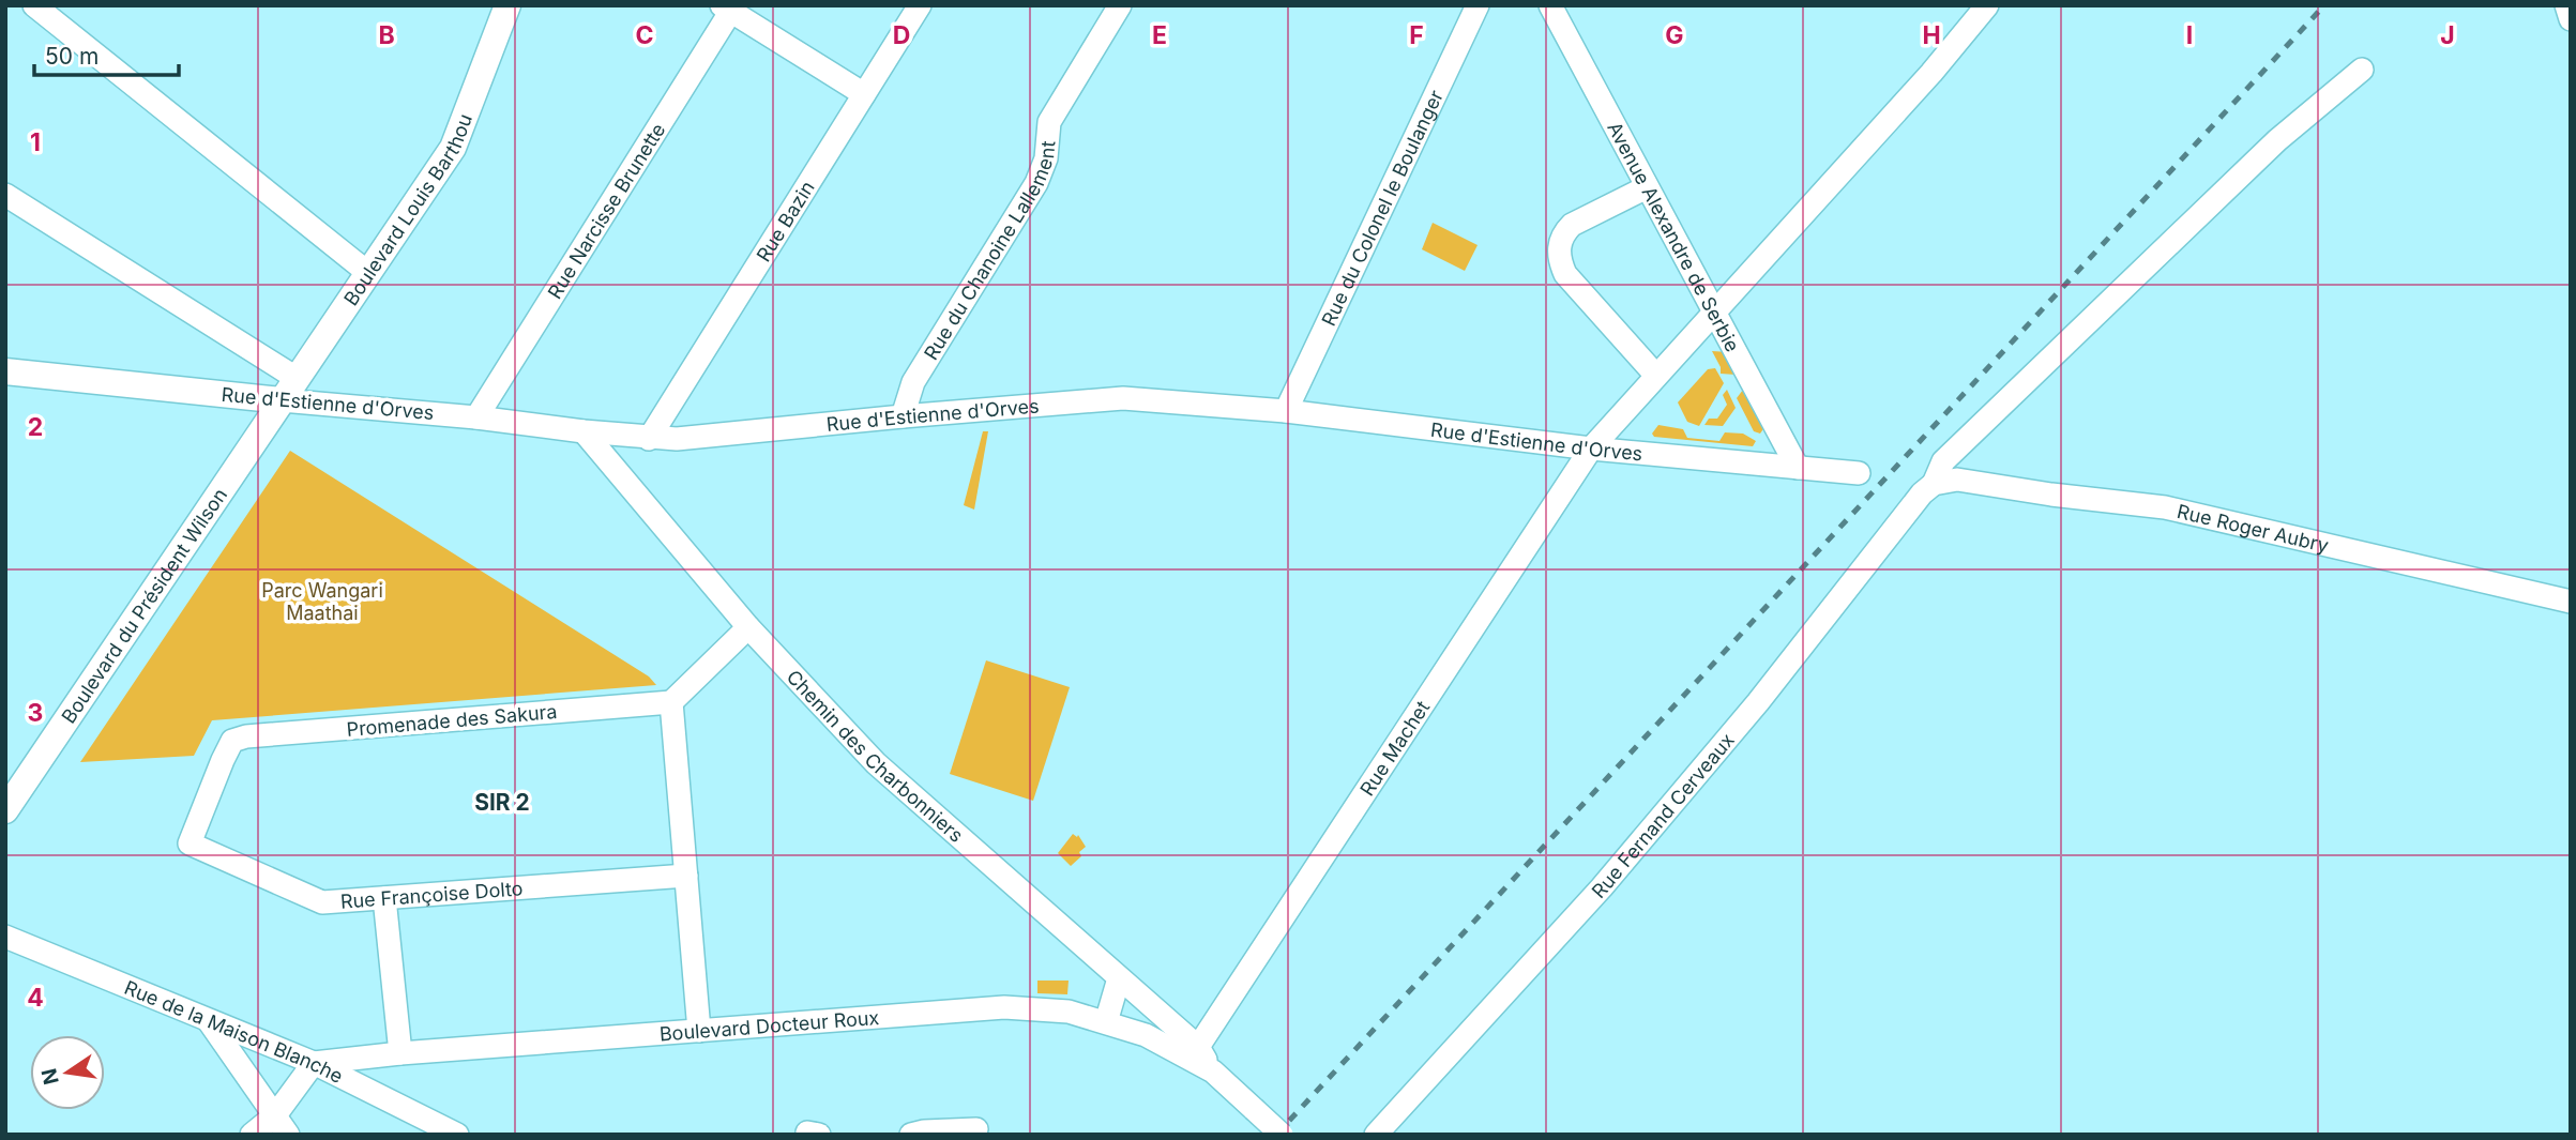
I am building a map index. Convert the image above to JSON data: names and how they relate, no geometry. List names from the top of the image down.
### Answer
{
  "streets": {
    "street": [
      "Boulevard Louis Barthou",
      "Rue du Colonel le Boulanger",
      "Rue Narcisse Brunette",
      "Rue Bazin",
      "Avenue Alexandre de Serbie",
      "Rue du Chanoine Lallement",
      "Rue d'Estienne d'Orves",
      "Rue Roger Aubry",
      "Boulevard du Président Wilson",
      "Promenade des Sakura",
      "Rue Machet",
      "Chemin des Charbonniers",
      "Rue Fernand Cerveaux",
      "Rue Françoise Dolto",
      "Boulevard Docteur Roux",
      "Rue de la Maison Blanche"
    ]
  },
  "crossings": [
    ["Boulevard Louis Barthou", "Rue d'Estienne d'Orves"],
    ["Boulevard Louis Barthou", "Boulevard du Président Wilson"],
    ["Rue du Colonel le Boulanger", "Rue d'Estienne d'Orves"],
    ["Rue Narcisse Brunette", "Rue d'Estienne d'Orves"],
    ["Rue Bazin", "Rue d'Estienne d'Orves"],
    ["Avenue Alexandre de Serbie", "Rue d'Estienne d'Orves"],
    ["Avenue Alexandre de Serbie", "Rue Machet"],
    ["Rue du Chanoine Lallement", "Rue d'Estienne d'Orves"],
    ["Rue d'Estienne d'Orves", "Boulevard du Président Wilson"],
    ["Rue d'Estienne d'Orves", "Rue Machet"],
    ["Rue d'Estienne d'Orves", "Chemin des Charbonniers"],
    ["Rue Roger Aubry", "Rue Fernand Cerveaux"],
    ["Promenade des Sakura", "Rue Françoise Dolto"],
    ["Rue Machet", "Chemin des Charbonniers"],
    ["Rue Machet", "Boulevard Docteur Roux"],
    ["Chemin des Charbonniers", "Boulevard Docteur Roux"],
    ["Boulevard Docteur Roux", "Rue de la Maison Blanche"]
  ],
  "districts": ["SIR 2"],
  "parks": ["Parc Wangari Maathai"],
  "scale_bar": "50 m",
  "north": "left",
  "grid": {
    "columns": [
      "B",
      "C",
      "D",
      "E",
      "F",
      "G",
      "H",
      "I",
      "J"
    ],
    "rows": [
      "1",
      "2",
      "3",
      "4"
    ]
  }
}
